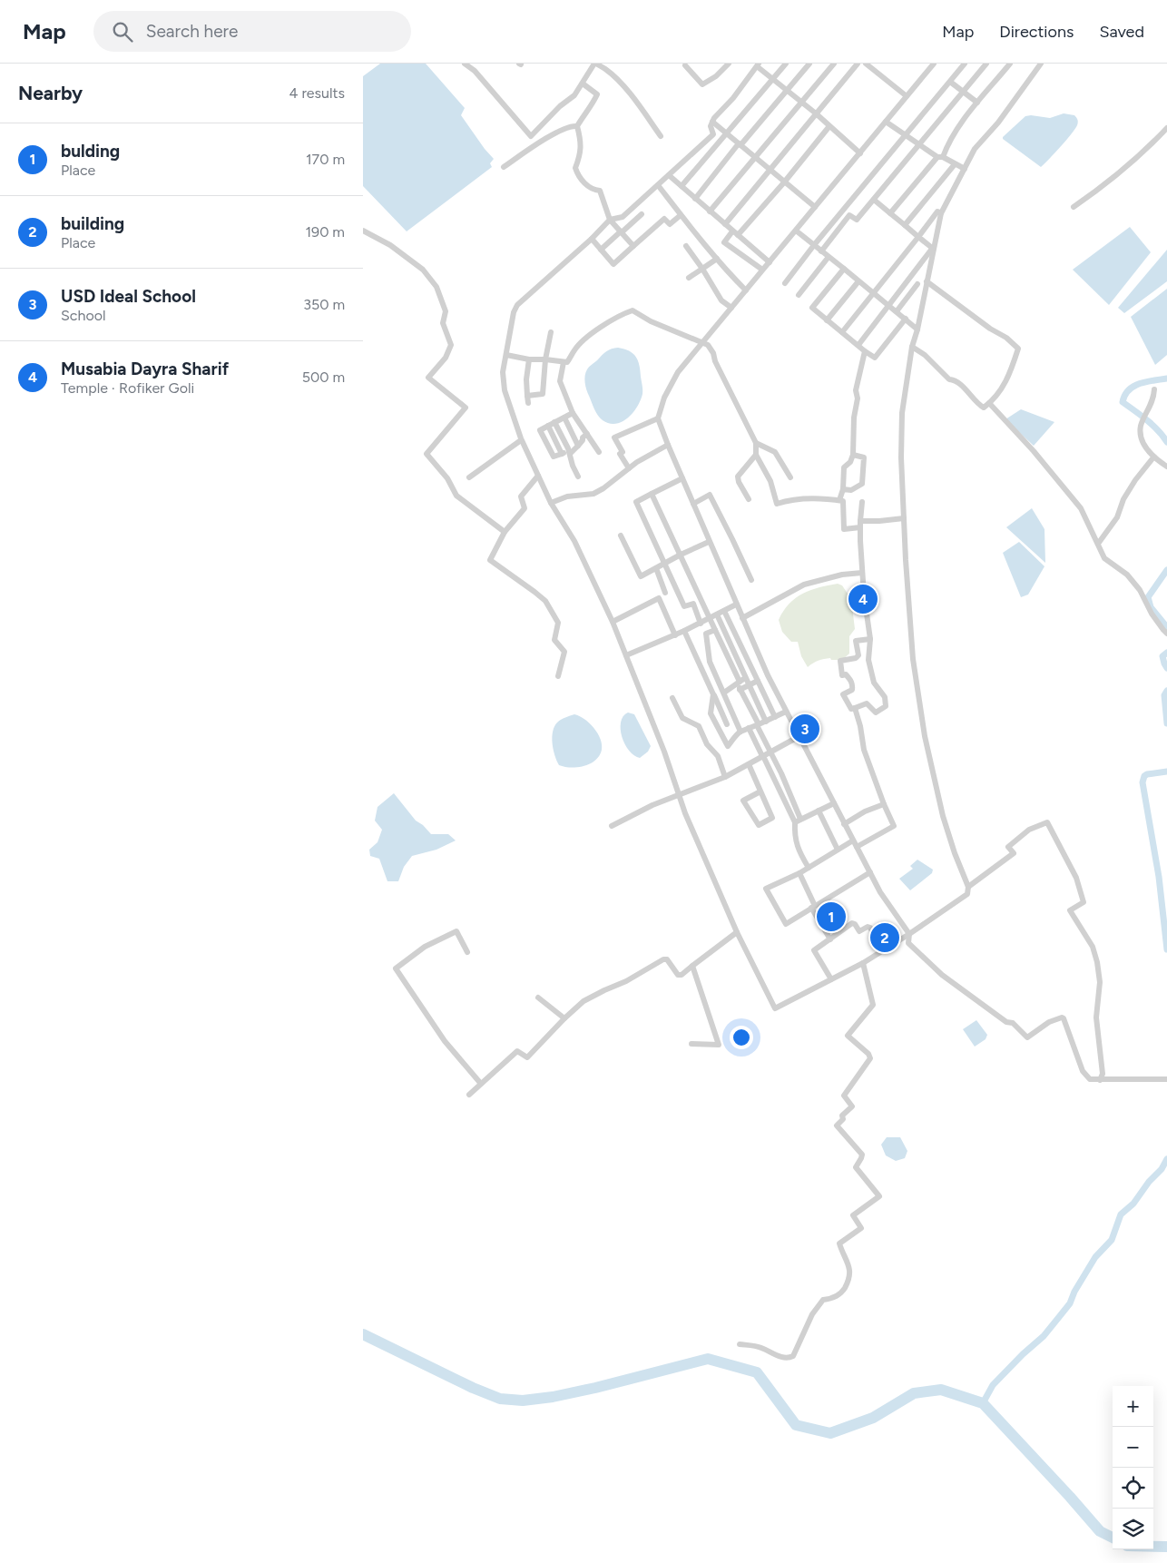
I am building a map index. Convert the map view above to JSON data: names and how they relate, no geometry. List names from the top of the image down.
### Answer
{
  "page": {
    "header": "Map",
    "search": "Search here",
    "nav": ["Map", "Directions", "Saved"],
    "heading": ["Nearby", "4 results"],
    "list": [
      {
        "mark": "1",
        "name": "bulding",
        "note": "Place",
        "value": "170 m"
      },
      {
        "mark": "2",
        "name": "building",
        "note": "Place",
        "value": "190 m"
      },
      {
        "mark": "3",
        "name": "USD Ideal School",
        "note": "School",
        "value": "350 m"
      },
      {
        "mark": "4",
        "name": "Musabia Dayra Sharif",
        "note": "Temple · Rofiker Goli",
        "value": "500 m"
      }
    ],
    "pins": [
      "4",
      "3",
      "1",
      "2"
    ],
    "map_buttons": ["+", "−"]
  }
}
